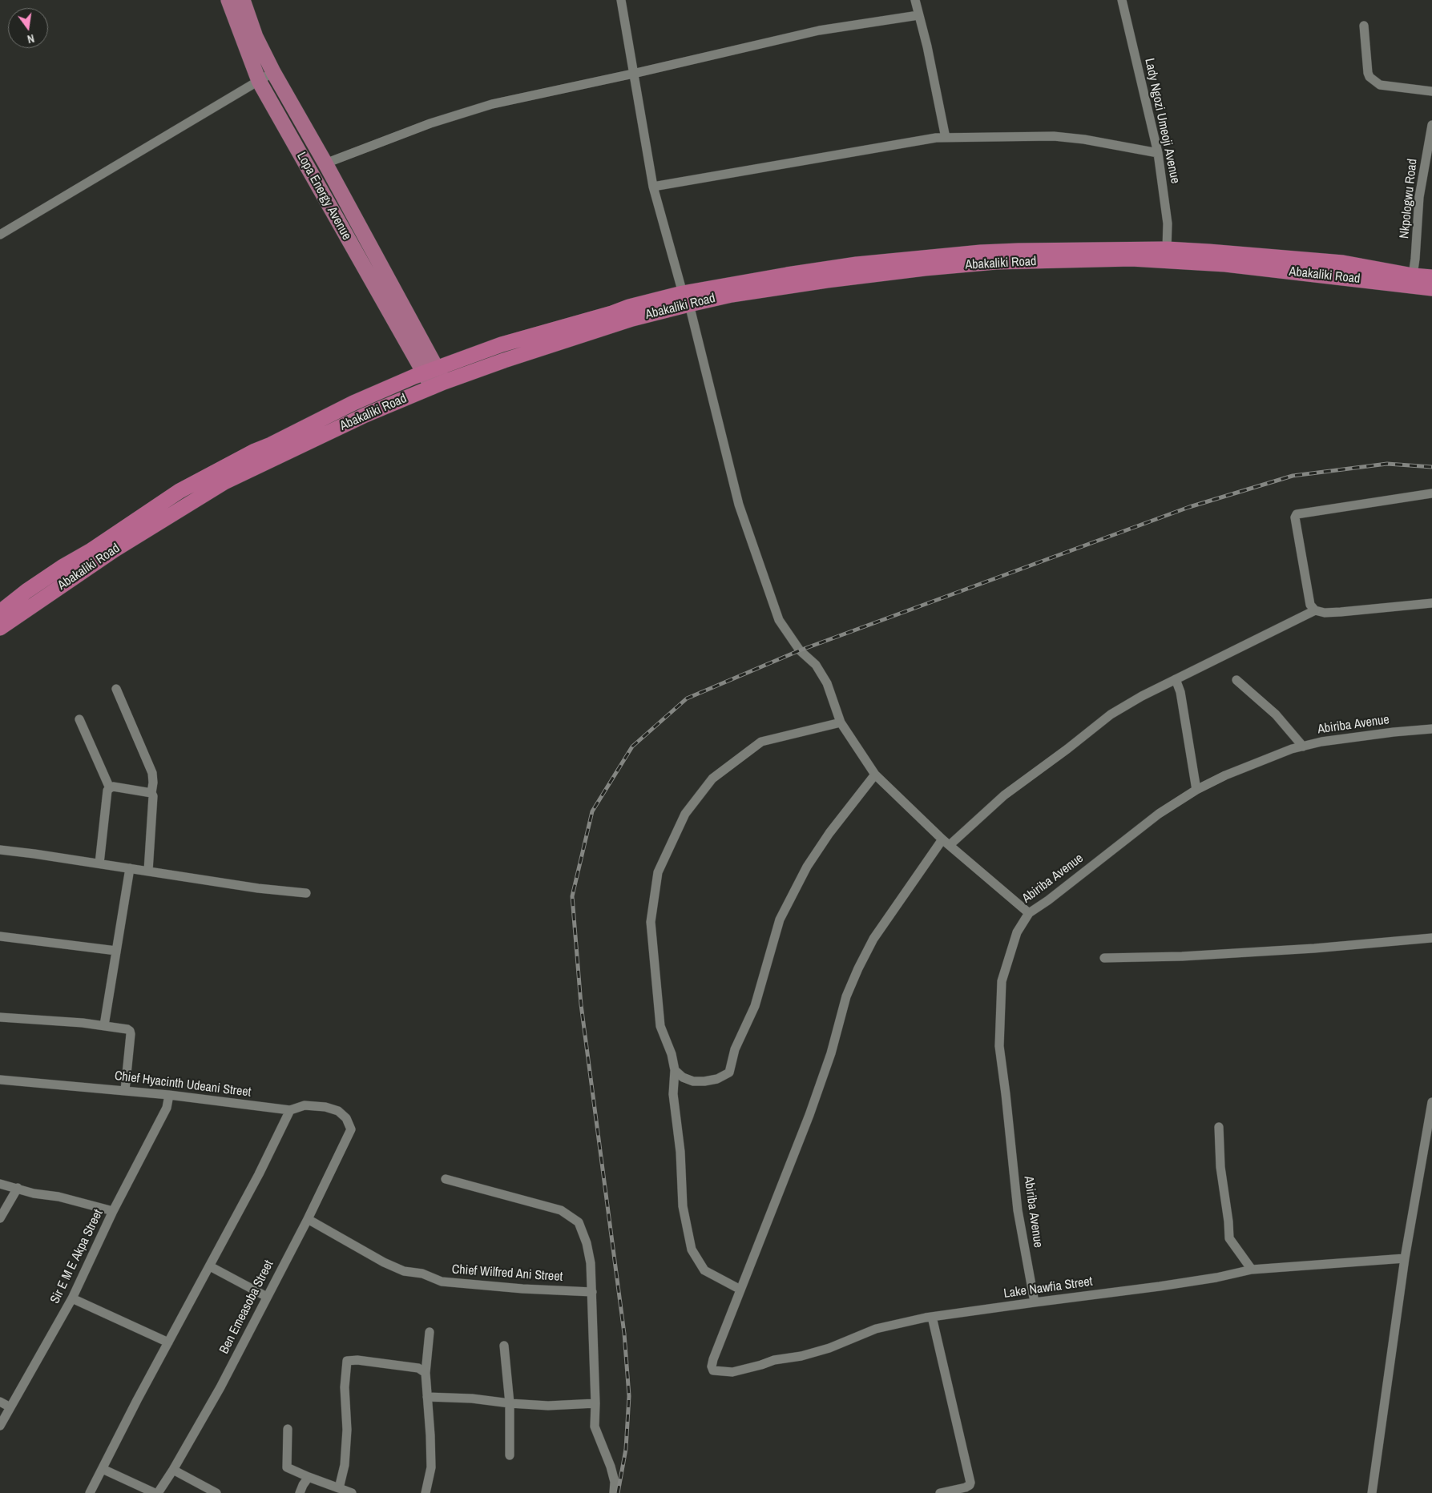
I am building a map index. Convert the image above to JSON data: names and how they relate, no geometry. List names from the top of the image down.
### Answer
{
  "streets": {
    "highway": ["Abakaliki Road"],
    "main road": ["Lopa Energy Avenue"],
    "street": [
      "Lady Ngozi Umeoji Avenue",
      "Nkpologwu Road",
      "Abiriba Avenue",
      "Chief Hyacinth Udeani Street",
      "Sir E M E Akpa Street",
      "Chief Wilfred Ani Street",
      "Lake Nawfia Street",
      "Ben Emeasoba Street"
    ]
  },
  "crossings": [
    ["Lady Ngozi Umeoji Avenue", "Abakaliki Road"],
    ["Lopa Energy Avenue", "Abakaliki Road"],
    ["Nkpologwu Road", "Abakaliki Road"],
    ["Abiriba Avenue", "Lake Nawfia Street"],
    ["Chief Hyacinth Udeani Street", "Sir E M E Akpa Street"],
    ["Chief Hyacinth Udeani Street", "Ben Emeasoba Street"],
    ["Chief Wilfred Ani Street", "Ben Emeasoba Street"]
  ],
  "north": "bottom"
}
